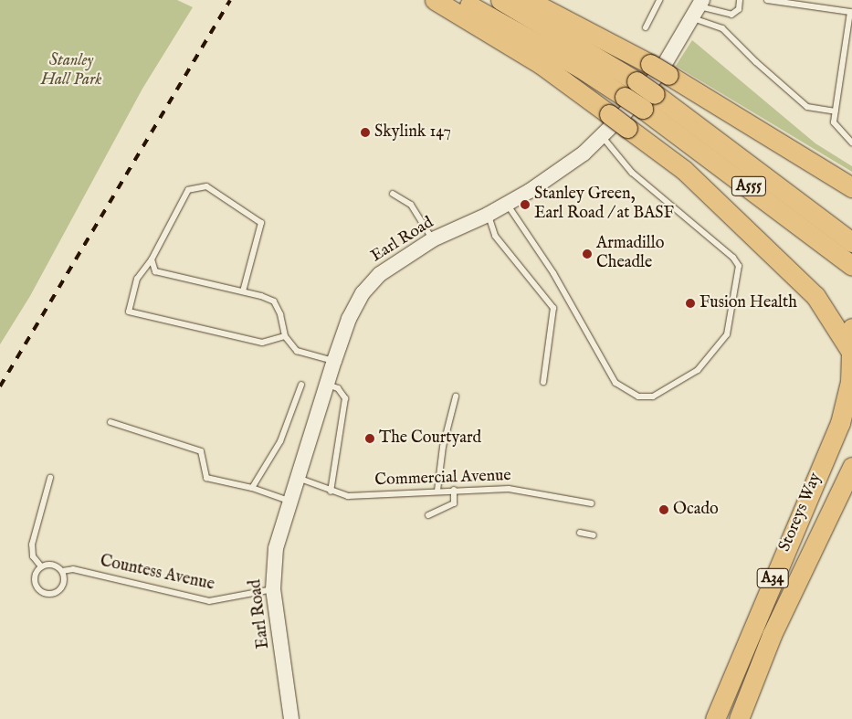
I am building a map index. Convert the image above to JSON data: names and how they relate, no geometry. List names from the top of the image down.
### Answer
{
  "streets": {
    "highway": ["A555", "Storeys Way", "A34"],
    "street": ["Earl Road"],
    "lane": ["Commercial Avenue", "Countess Avenue"]
  },
  "crossings": [
    ["Earl Road", "Commercial Avenue"],
    ["Earl Road", "Countess Avenue"],
    ["Storeys Way", "A34"]
  ],
  "parks": ["Stanley Hall Park"],
  "places": [
    "Skylink 147",
    "Stanley Green, Earl Road / at BASF",
    "Armadillo Cheadle",
    "Fusion Health",
    "The Courtyard",
    "Ocado"
  ]
}
